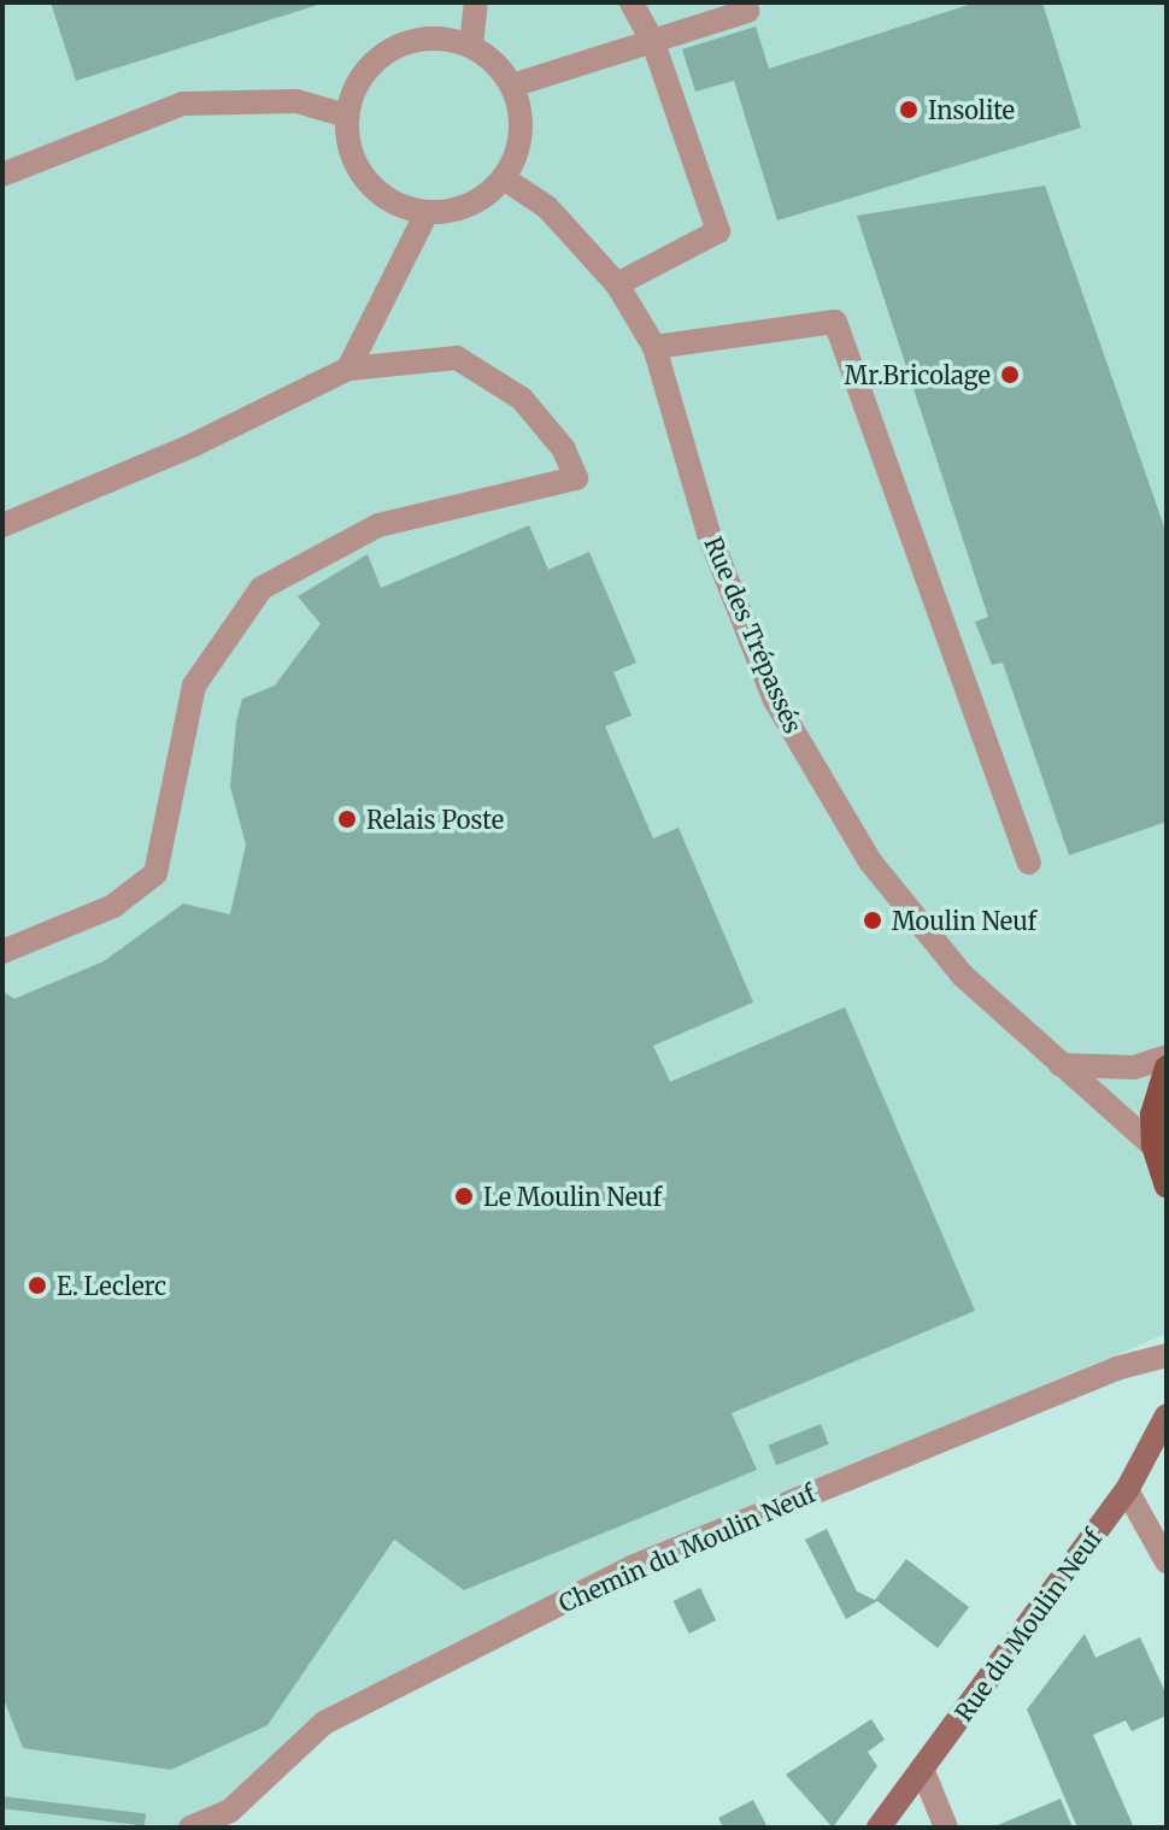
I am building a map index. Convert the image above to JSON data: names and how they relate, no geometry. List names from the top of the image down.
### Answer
{
  "streets": {
    "street": ["Rue des Trépassés", "Chemin du Moulin Neuf", "Rue du Moulin Neuf"]
  },
  "places": [
    "Insolite",
    "Mr.Bricolage",
    "Relais Poste",
    "Moulin Neuf",
    "Le Moulin Neuf",
    "E. Leclerc"
  ]
}
